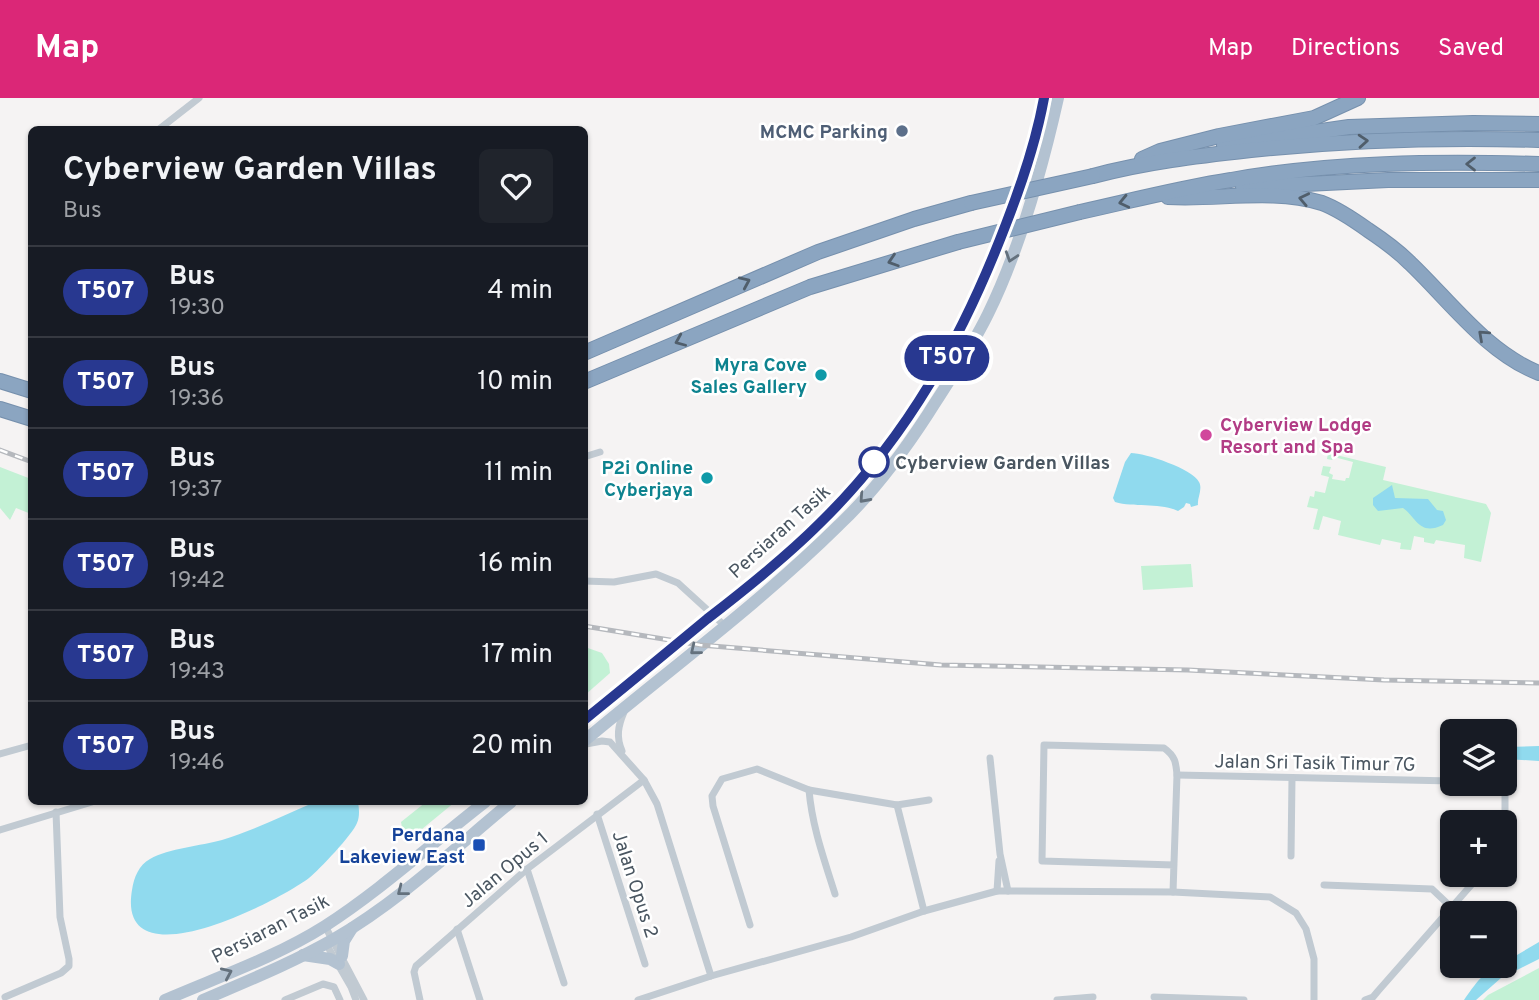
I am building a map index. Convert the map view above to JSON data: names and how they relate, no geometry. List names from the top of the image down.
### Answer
{
  "streets": {
    "main road": ["Persiaran Tasik"],
    "street": ["Jalan Sri Tasik Timur 7G", "Jalan Opus 1", "Jalan Opus 2"]
  },
  "crossings": [
    ["Jalan Opus 1", "Jalan Opus 2"]
  ],
  "places": {
    "other": [
      "MCMC Parking",
      "Myra Cove Sales Gallery",
      "Cyberview Lodge Resort and Spa",
      "Cyberview Garden Villas",
      "P2i Online Cyberjaya"
    ],
    "transit": ["Perdana Lakeview East"]
  },
  "lines": ["bus line T507"],
  "page": {
    "header": "Map",
    "nav": ["Map", "Directions", "Saved"],
    "on_map": "T507",
    "heading": ["Cyberview Garden Villas", "Bus"],
    "list": [
      {
        "mark": "T507",
        "name": "Bus",
        "note": "19:30",
        "value": "4 min"
      },
      {
        "mark": "T507",
        "name": "Bus",
        "note": "19:36",
        "value": "10 min"
      },
      {
        "mark": "T507",
        "name": "Bus",
        "note": "19:37",
        "value": "11 min"
      },
      {
        "mark": "T507",
        "name": "Bus",
        "note": "19:42",
        "value": "16 min"
      },
      {
        "mark": "T507",
        "name": "Bus",
        "note": "19:43",
        "value": "17 min"
      },
      {
        "mark": "T507",
        "name": "Bus",
        "note": "19:46",
        "value": "20 min"
      }
    ],
    "map_buttons": ["+", "−"]
  }
}
